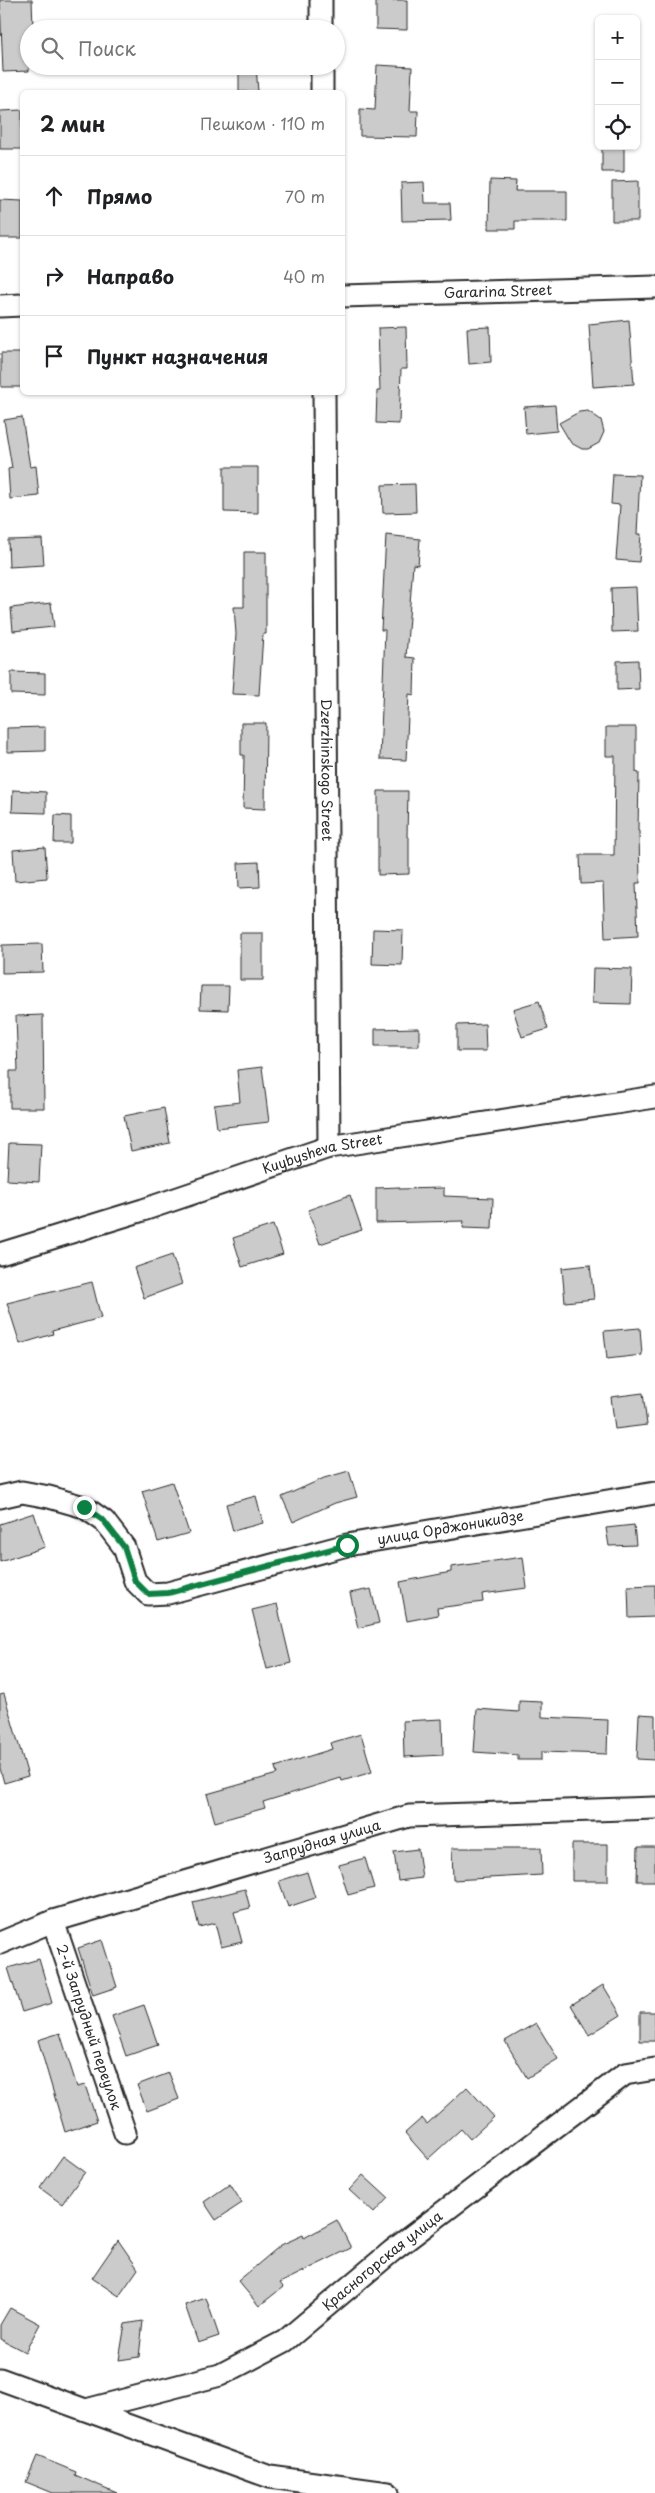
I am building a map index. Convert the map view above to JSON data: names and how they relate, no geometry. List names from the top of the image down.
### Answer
{
  "streets": {
    "street": [
      "Gararina Street",
      "Dzerzhinskogo Street",
      "Kuybysheva Street",
      "улица Орджоникидзе",
      "Запрудная улица",
      "2-й Запрудный переулок",
      "Красногорская улица"
    ]
  },
  "crossings": [
    ["Dzerzhinskogo Street", "Kuybysheva Street"],
    ["Запрудная улица", "2-й Запрудный переулок"]
  ],
  "page": {
    "map_buttons": ["+", "−"],
    "search": "Поиск",
    "heading": ["2 мин", "Пешком · 110 m"],
    "list": [
      ["Прямо", "70 m"],
      ["Направо", "40 m"],
      "Пункт назначения"
    ]
  }
}
